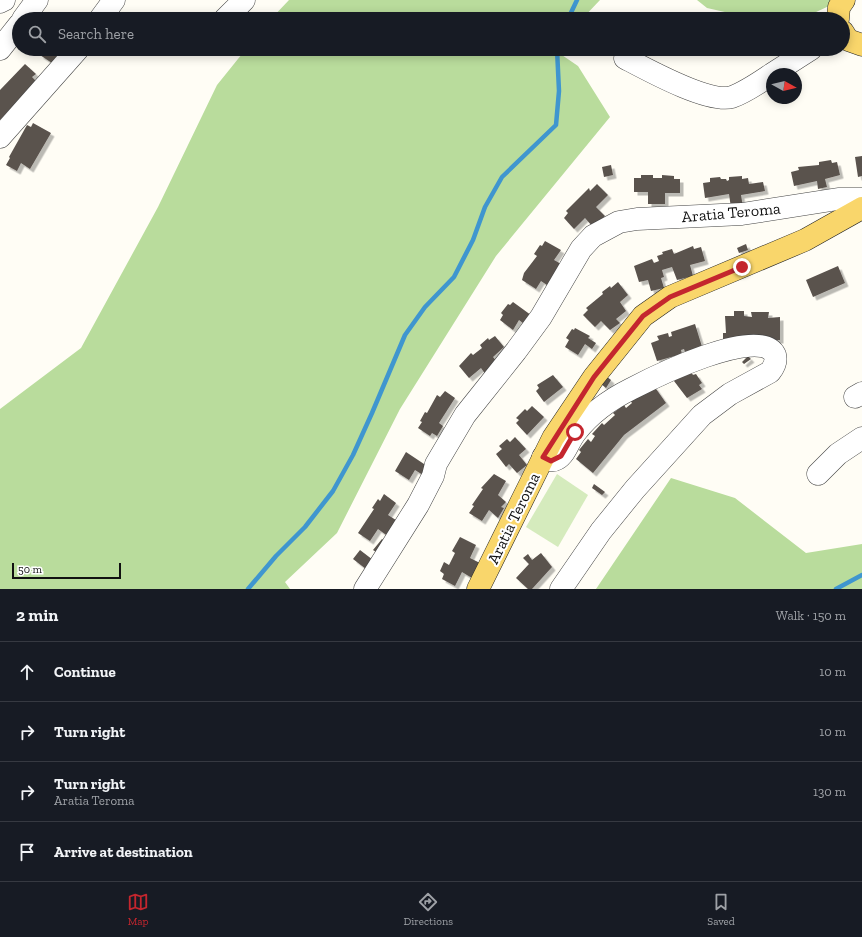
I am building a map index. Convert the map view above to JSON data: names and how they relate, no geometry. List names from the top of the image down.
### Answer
{
  "streets": {
    "main road": ["Aratia Teroma"]
  },
  "scale_bar": "50 m",
  "north": "right",
  "page": {
    "search": "Search here",
    "scale": "50 m",
    "heading": ["2 min", "Walk · 150 m"],
    "list": [
      ["Continue", "10 m"],
      ["Turn right", "10 m"],
      ["Turn right", "Aratia Teroma", "130 m"],
      "Arrive at destination"
    ],
    "nav": ["Map", "Directions", "Saved"]
  }
}
